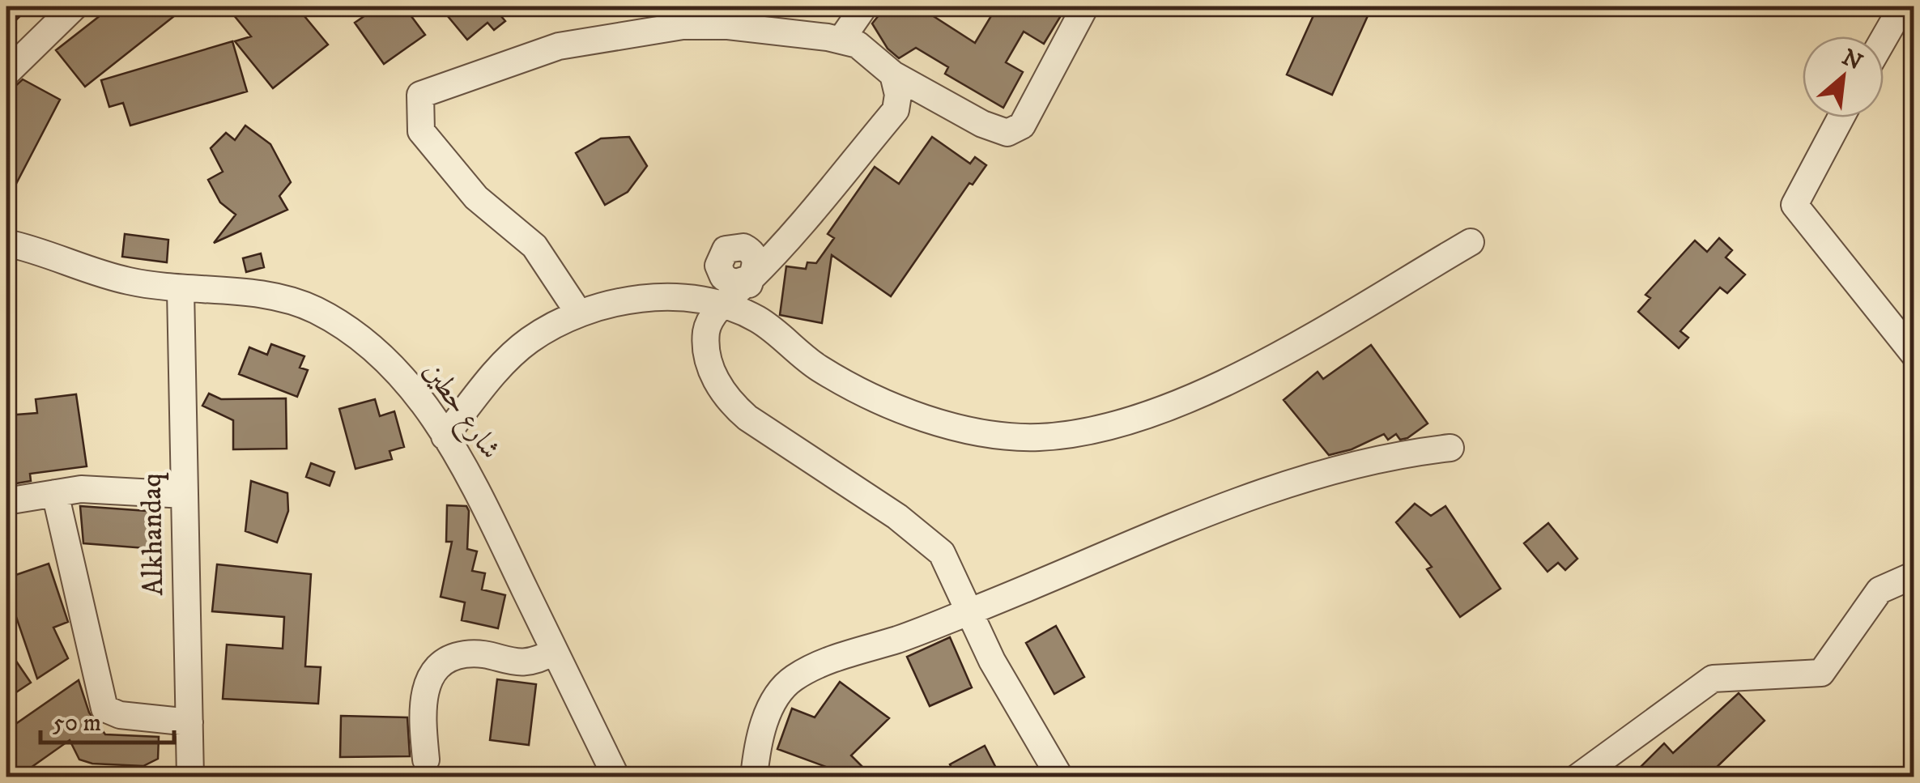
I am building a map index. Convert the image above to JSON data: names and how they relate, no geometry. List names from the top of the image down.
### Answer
{
  "streets": {
    "street": ["شارع حطين", "Alkhandaq"]
  },
  "crossings": [
    ["شارع حطين", "Alkhandaq"]
  ],
  "scale_bar": "50 m",
  "north": "top right"
}
